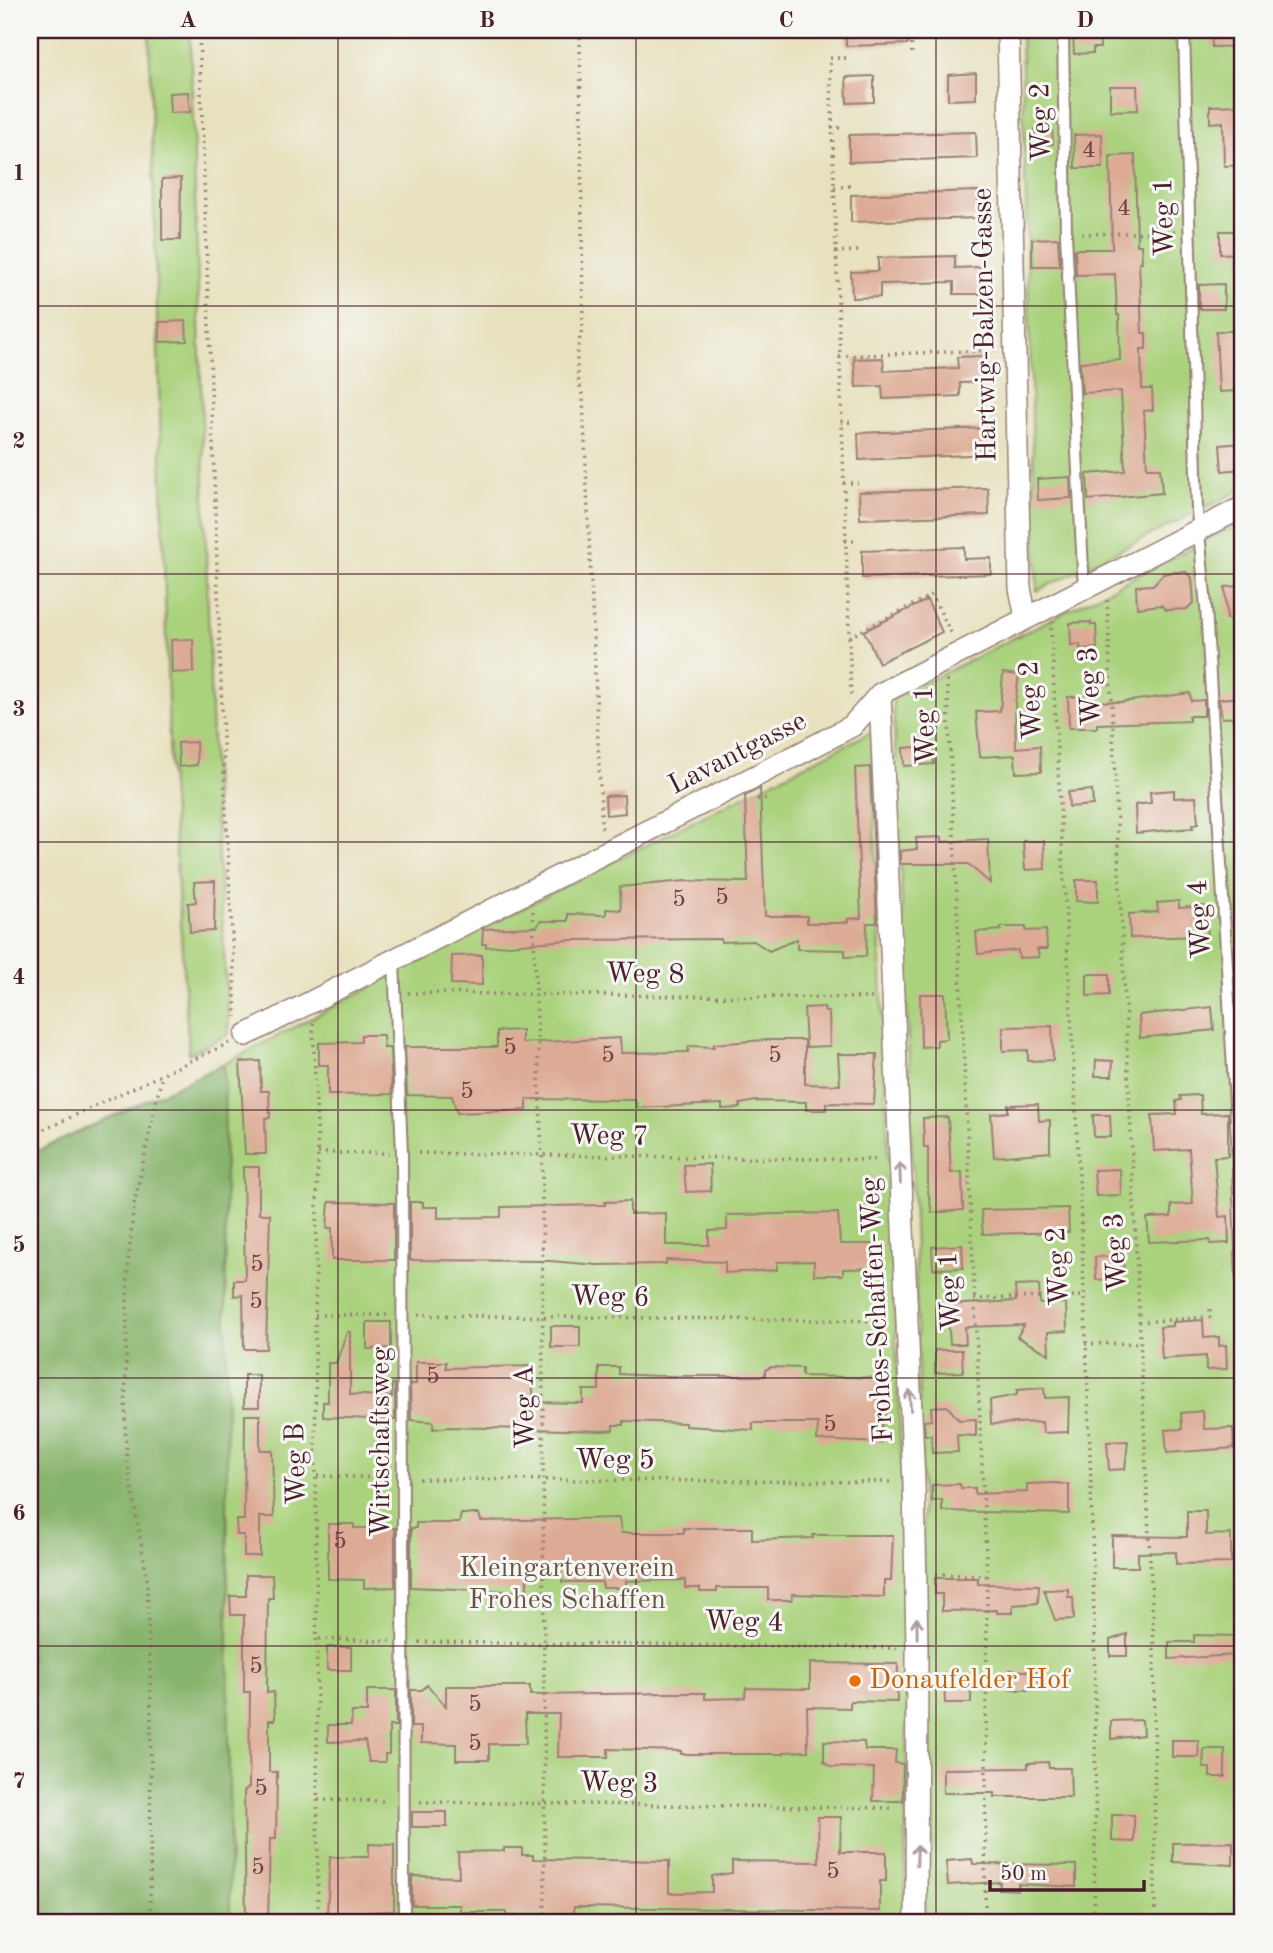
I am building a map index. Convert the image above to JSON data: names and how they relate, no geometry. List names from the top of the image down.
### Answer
{
  "streets": {
    "street": ["Hartwig-Balzen-Gasse", "Lavantgasse", "Frohes-Schaffen-Weg"],
    "lane": [
      "Weg 2",
      "Weg 1",
      "Weg 4",
      "Wirtschaftsweg"
    ],
    "path": [
      "Weg 3",
      "Weg 8",
      "Weg 7",
      "Weg 6",
      "Weg A",
      "Weg 5",
      "Weg B"
    ]
  },
  "crossings": [
    ["Weg 2", "Lavantgasse"],
    ["Weg 1", "Lavantgasse"],
    ["Weg 1", "Weg 4"],
    ["Hartwig-Balzen-Gasse", "Lavantgasse"],
    ["Weg 3", "Lavantgasse"],
    ["Weg 3", "Frohes-Schaffen-Weg"],
    ["Weg 3", "Weg A"],
    ["Weg 3", "Wirtschaftsweg"],
    ["Weg 3", "Weg B"],
    ["Lavantgasse", "Weg 4"],
    ["Lavantgasse", "Frohes-Schaffen-Weg"],
    ["Lavantgasse", "Weg A"],
    ["Lavantgasse", "Wirtschaftsweg"],
    ["Lavantgasse", "Weg B"],
    ["Weg 4", "Frohes-Schaffen-Weg"],
    ["Weg 4", "Weg A"],
    ["Weg 4", "Wirtschaftsweg"],
    ["Weg 4", "Weg B"],
    ["Weg 8", "Frohes-Schaffen-Weg"],
    ["Weg 8", "Weg A"],
    ["Weg 8", "Wirtschaftsweg"],
    ["Weg 7", "Frohes-Schaffen-Weg"],
    ["Weg 7", "Weg A"],
    ["Weg 7", "Wirtschaftsweg"],
    ["Weg 7", "Weg B"],
    ["Weg 6", "Frohes-Schaffen-Weg"],
    ["Weg 6", "Weg A"],
    ["Weg 6", "Wirtschaftsweg"],
    ["Weg 6", "Weg B"],
    ["Frohes-Schaffen-Weg", "Weg 5"],
    ["Weg A", "Weg 5"],
    ["Wirtschaftsweg", "Weg 5"],
    ["Weg 5", "Weg B"]
  ],
  "one_way": ["Frohes-Schaffen-Weg"],
  "parks": ["Kleingartenverein Frohes Schaffen"],
  "places": ["Donaufelder Hof"],
  "house_numbers": [
    "4",
    "4",
    "5",
    "5",
    "5",
    "5",
    "5",
    "5",
    "5",
    "5",
    "5",
    "5",
    "5",
    "5",
    "5",
    "5",
    "5",
    "5",
    "5"
  ],
  "scale_bar": "50 m",
  "grid": {
    "columns": [
      "A",
      "B",
      "C",
      "D"
    ],
    "rows": [
      "1",
      "2",
      "3",
      "4",
      "5",
      "6",
      "7"
    ]
  }
}
